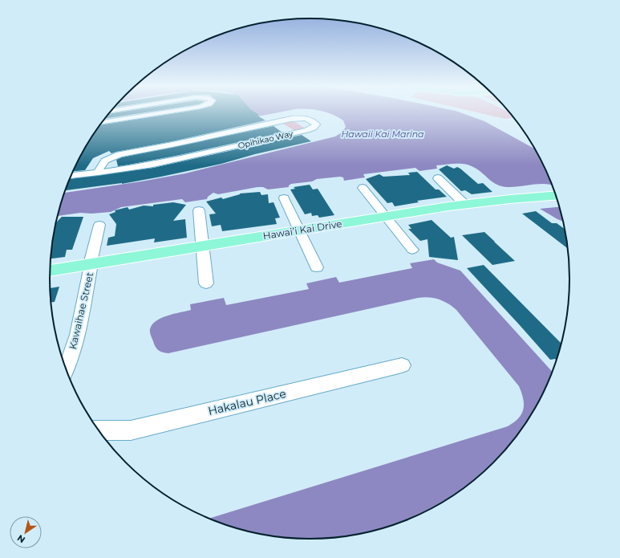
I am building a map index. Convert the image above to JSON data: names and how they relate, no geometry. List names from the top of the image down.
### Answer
{
  "streets": {
    "main road": ["Hawai’i Kai Drive"],
    "street": ["Opihikao Way", "Kawaihae Street", "Hakalau Place"]
  },
  "crossings": [
    ["Hawai’i Kai Drive", "Kawaihae Street"]
  ],
  "water": ["Hawaii Kai Marina"],
  "north": "bottom left"
}
